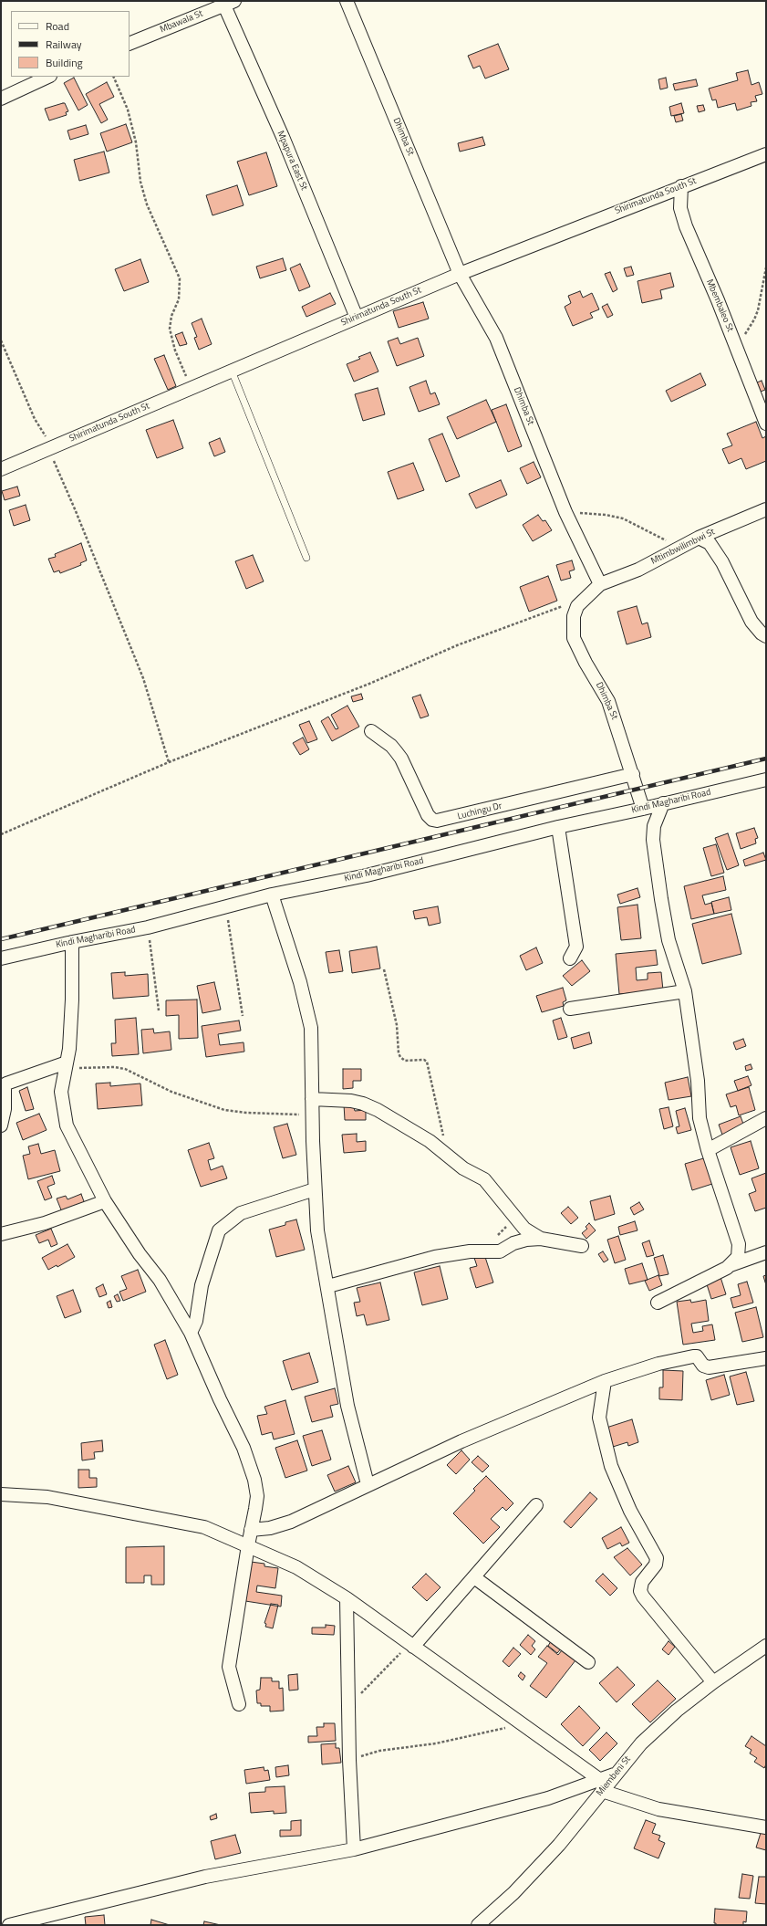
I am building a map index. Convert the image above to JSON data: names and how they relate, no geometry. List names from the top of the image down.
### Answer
{
  "streets": {
    "street": [
      "Mbawala St",
      "Dhimba St",
      "Mpapura East St",
      "Shirimatunda South St",
      "Mbembaleo St",
      "Mtimbwilimbwi St",
      "Kindi Magharibi Road",
      "Luchingu Dr",
      "Miembeni St"
    ]
  },
  "crossings": [
    ["Mbawala St", "Mpapura East St"],
    ["Dhimba St", "Shirimatunda South St"],
    ["Dhimba St", "Mtimbwilimbwi St"],
    ["Dhimba St", "Kindi Magharibi Road"],
    ["Dhimba St", "Luchingu Dr"],
    ["Mpapura East St", "Shirimatunda South St"],
    ["Shirimatunda South St", "Mbembaleo St"]
  ],
  "legend": ["Road", "Railway", "Building"]
}
